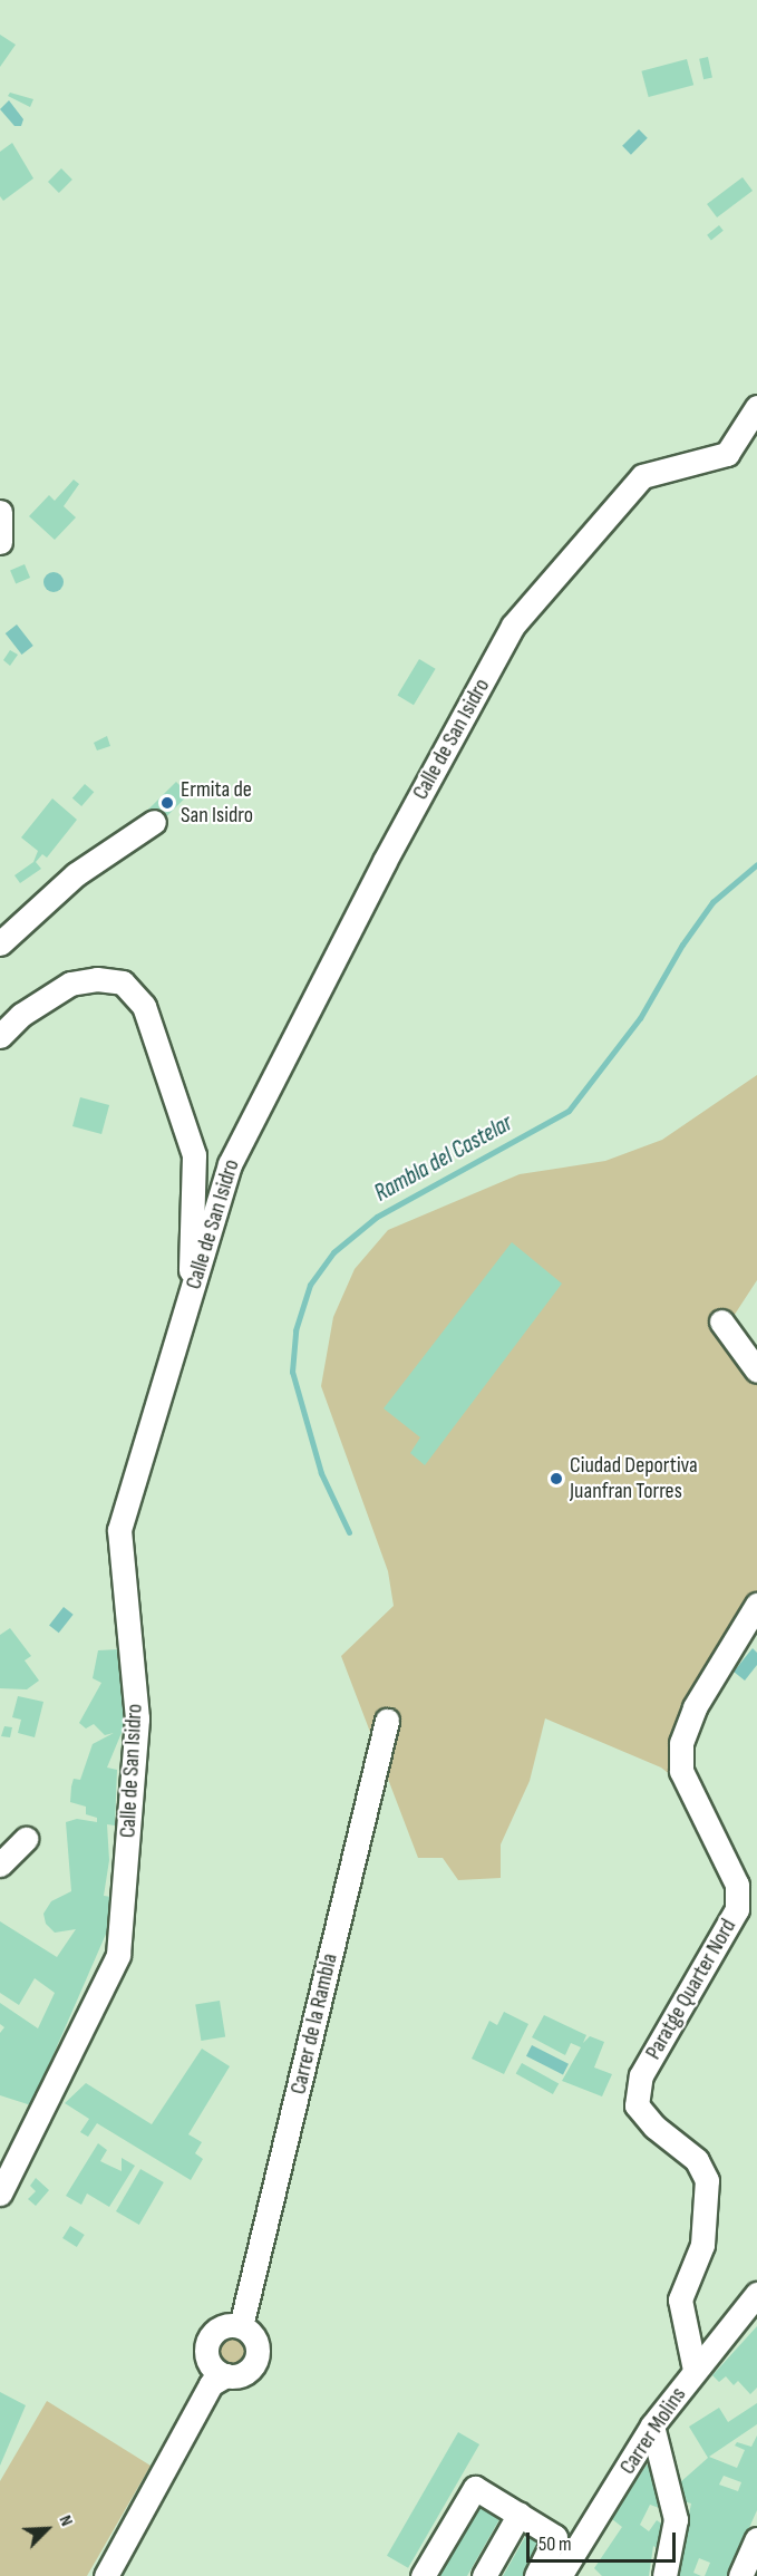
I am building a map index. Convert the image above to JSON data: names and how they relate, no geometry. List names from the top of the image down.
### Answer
{
  "streets": {
    "street": [
      "Calle de San Isidro",
      "Paratge Quarter Nord",
      "Carrer de la Rambla",
      "Carrer Molins"
    ]
  },
  "crossings": [
    ["Paratge Quarter Nord", "Carrer Molins"]
  ],
  "water": ["Rambla del Castelar"],
  "places": ["Ermita de San Isidro", "Ciudad Deportiva Juanfran Torres"],
  "scale_bar": "50 m",
  "north": "top right"
}
